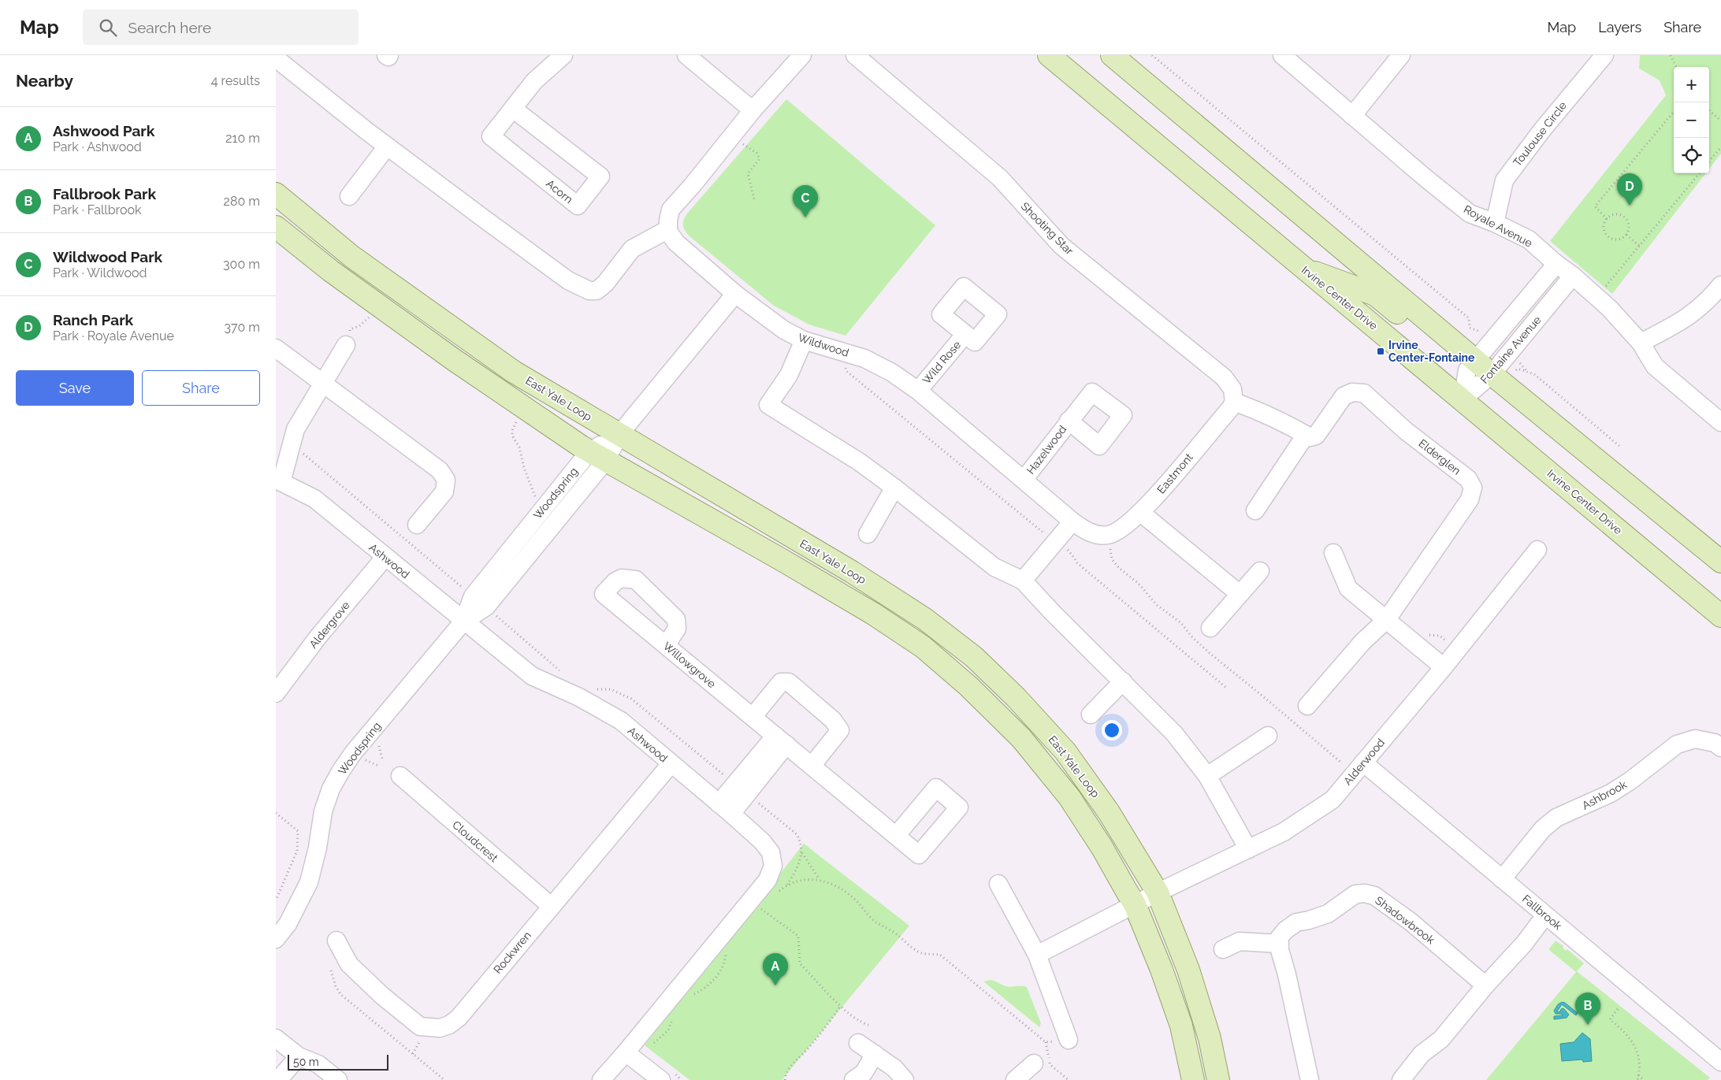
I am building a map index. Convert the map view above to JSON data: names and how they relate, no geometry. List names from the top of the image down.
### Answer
{
  "streets": {
    "main road": ["Irvine Center Drive", "East Yale Loop"],
    "street": [
      "Toulouse Circle",
      "Acorn",
      "Royale Avenue",
      "Shooting Star",
      "Wildwood",
      "Fontaine Avenue",
      "Wild Rose",
      "Hazelwood",
      "Elderglen",
      "Eastmont",
      "Woodspring",
      "Ashwood",
      "Aldergrove",
      "Willowgrove",
      "Alderwood",
      "Ashbrook",
      "Cloudcrest",
      "Fallbrook",
      "Shadowbrook",
      "Rockwren"
    ]
  },
  "crossings": [
    ["Toulouse Circle", "Royale Avenue"],
    ["Royale Avenue", "Fontaine Avenue"],
    ["Shooting Star", "Eastmont"],
    ["Irvine Center Drive", "Fontaine Avenue"],
    ["Wildwood", "Wild Rose"],
    ["Wildwood", "Hazelwood"],
    ["Wildwood", "Eastmont"],
    ["Wildwood", "Woodspring"],
    ["East Yale Loop", "Woodspring"],
    ["East Yale Loop", "Alderwood"],
    ["Woodspring", "Ashwood"],
    ["Ashwood", "Aldergrove"],
    ["Ashwood", "Rockwren"],
    ["Alderwood", "Fallbrook"],
    ["Ashbrook", "Fallbrook"],
    ["Cloudcrest", "Rockwren"]
  ],
  "places": {
    "transit": ["Irvine Center-Fontaine"]
  },
  "scale_bar": "50 m",
  "page": {
    "header": "Map",
    "search": "Search here",
    "nav": ["Map", "Layers", "Share"],
    "heading": ["Nearby", "4 results"],
    "map_buttons": ["+", "−"],
    "list": [
      {
        "mark": "A",
        "name": "Ashwood Park",
        "note": "Park · Ashwood",
        "value": "210 m"
      },
      {
        "mark": "B",
        "name": "Fallbrook Park",
        "note": "Park · Fallbrook",
        "value": "280 m"
      },
      {
        "mark": "C",
        "name": "Wildwood Park",
        "note": "Park · Wildwood",
        "value": "300 m"
      },
      {
        "mark": "D",
        "name": "Ranch Park",
        "note": "Park · Royale Avenue",
        "value": "370 m"
      }
    ],
    "pins": [
      "D",
      "C",
      "A",
      "B"
    ],
    "buttons": ["Save", "Share"],
    "scale": "50 m"
  }
}
